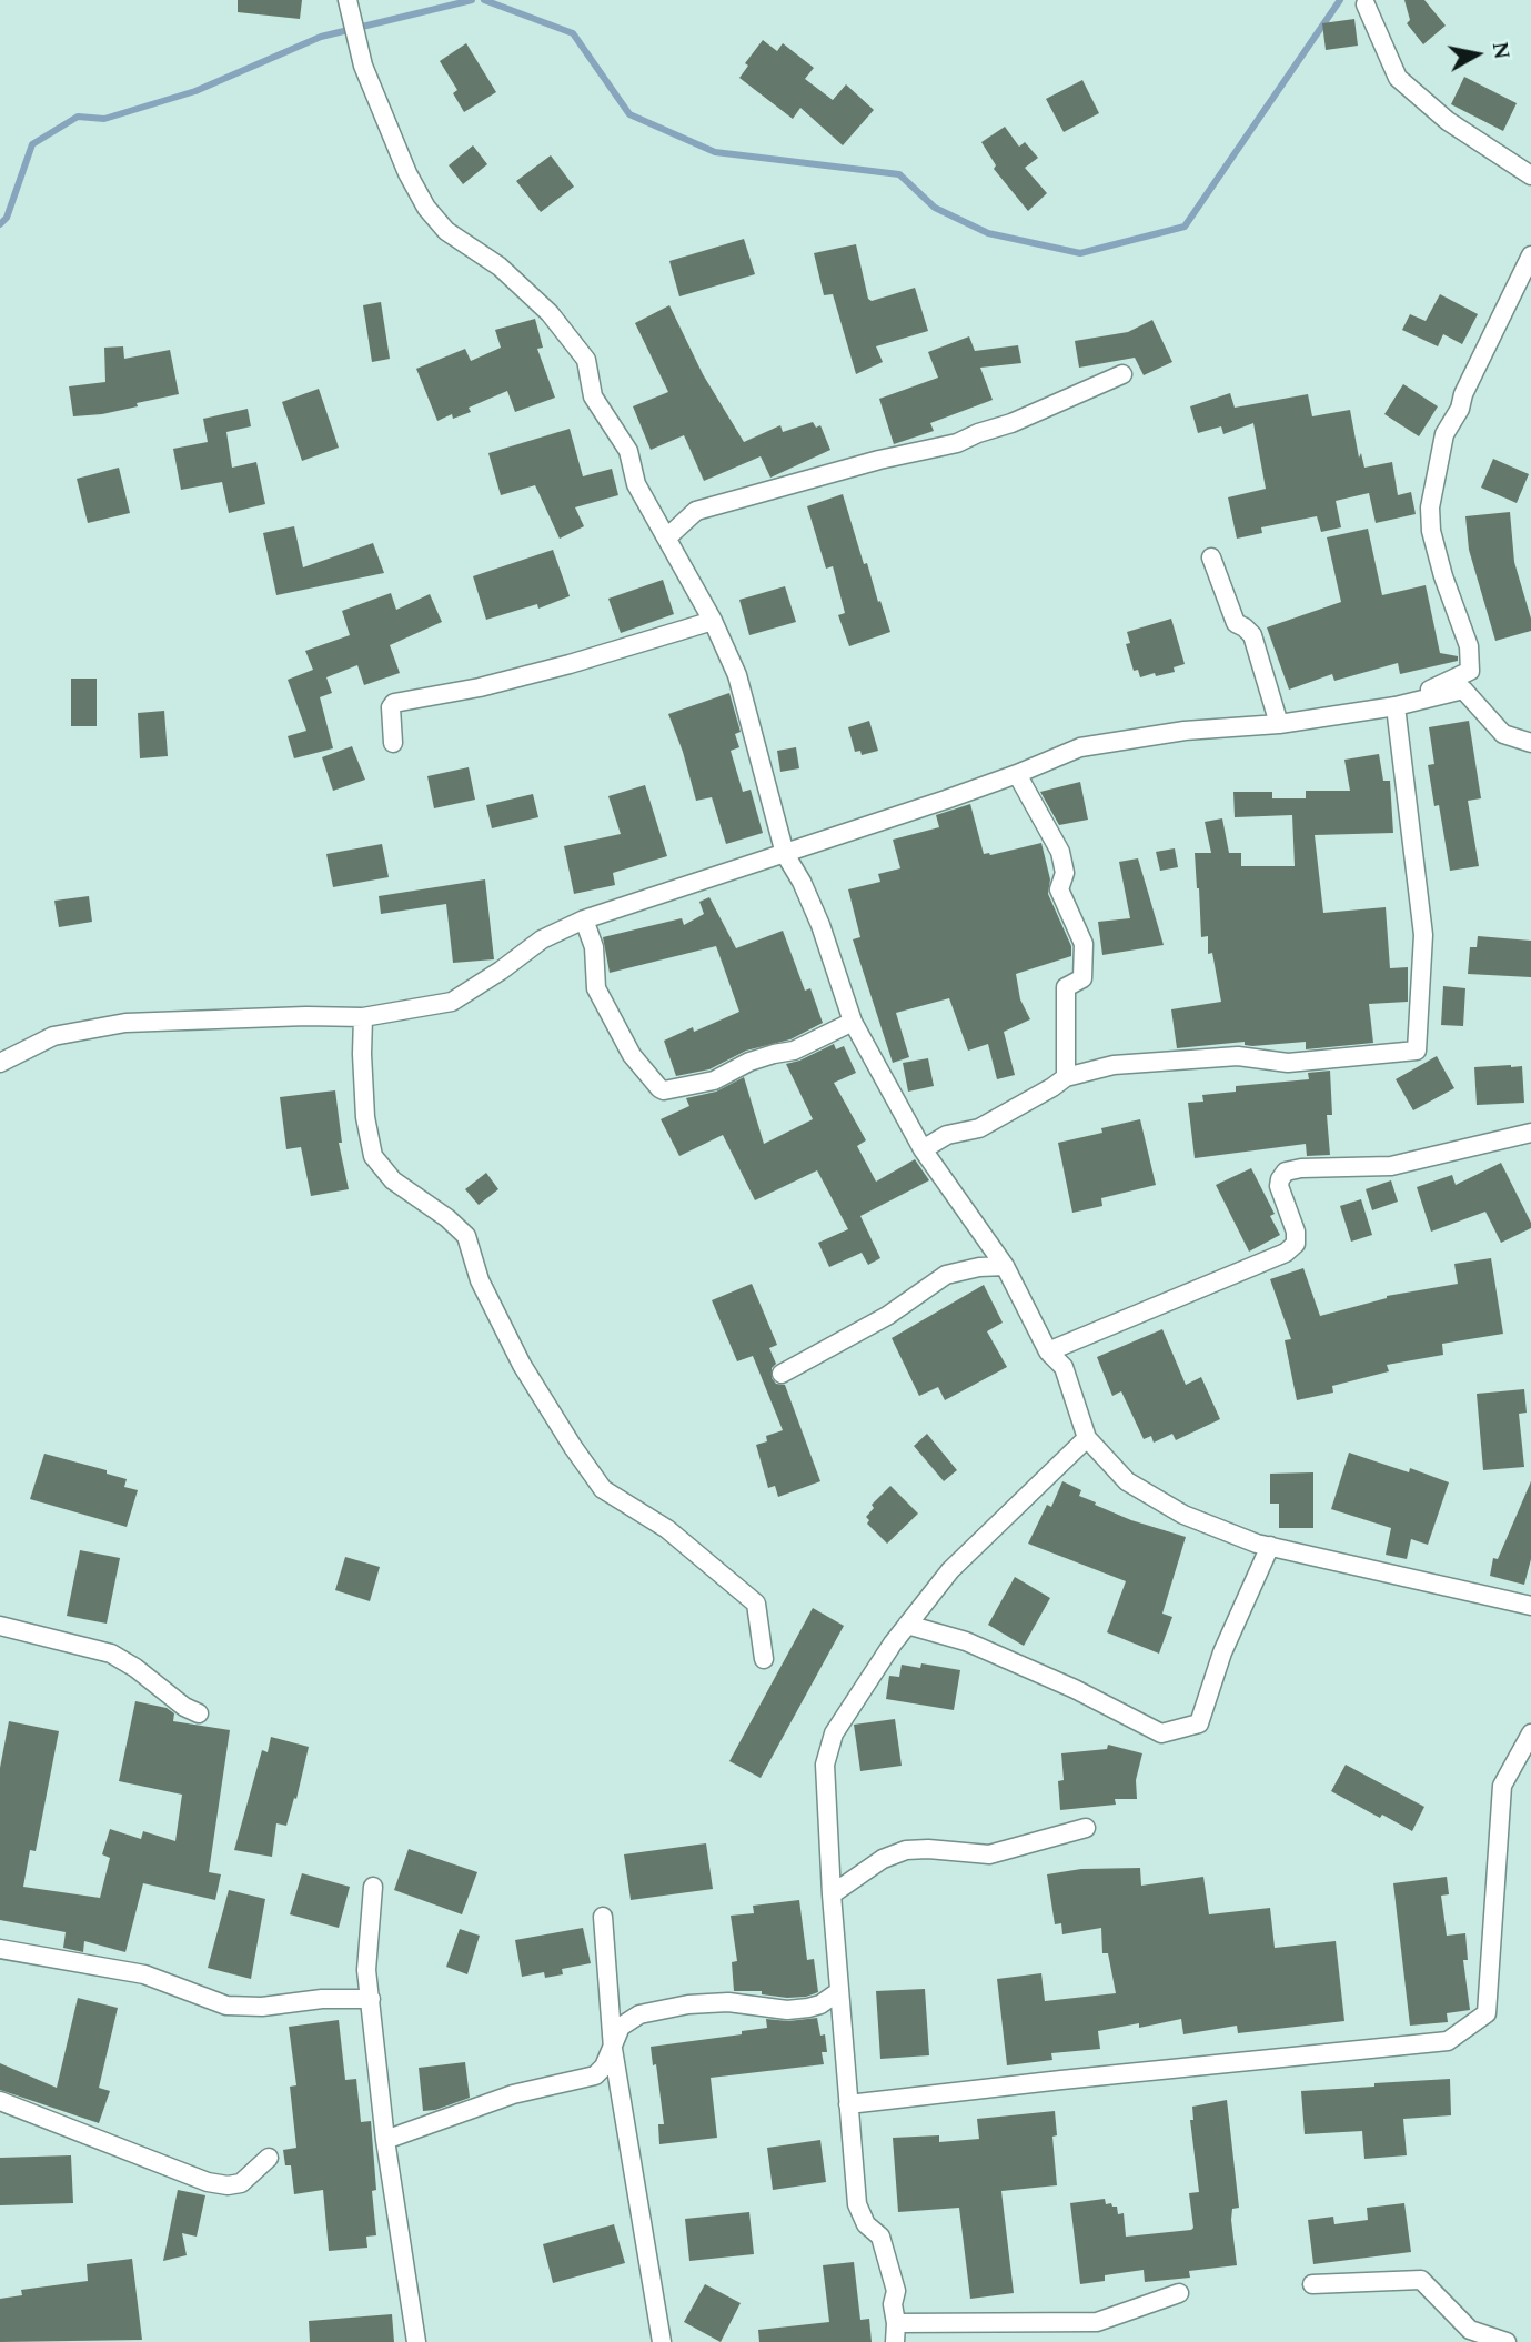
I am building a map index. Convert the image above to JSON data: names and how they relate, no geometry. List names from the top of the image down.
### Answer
{
  "north": "right"
}
